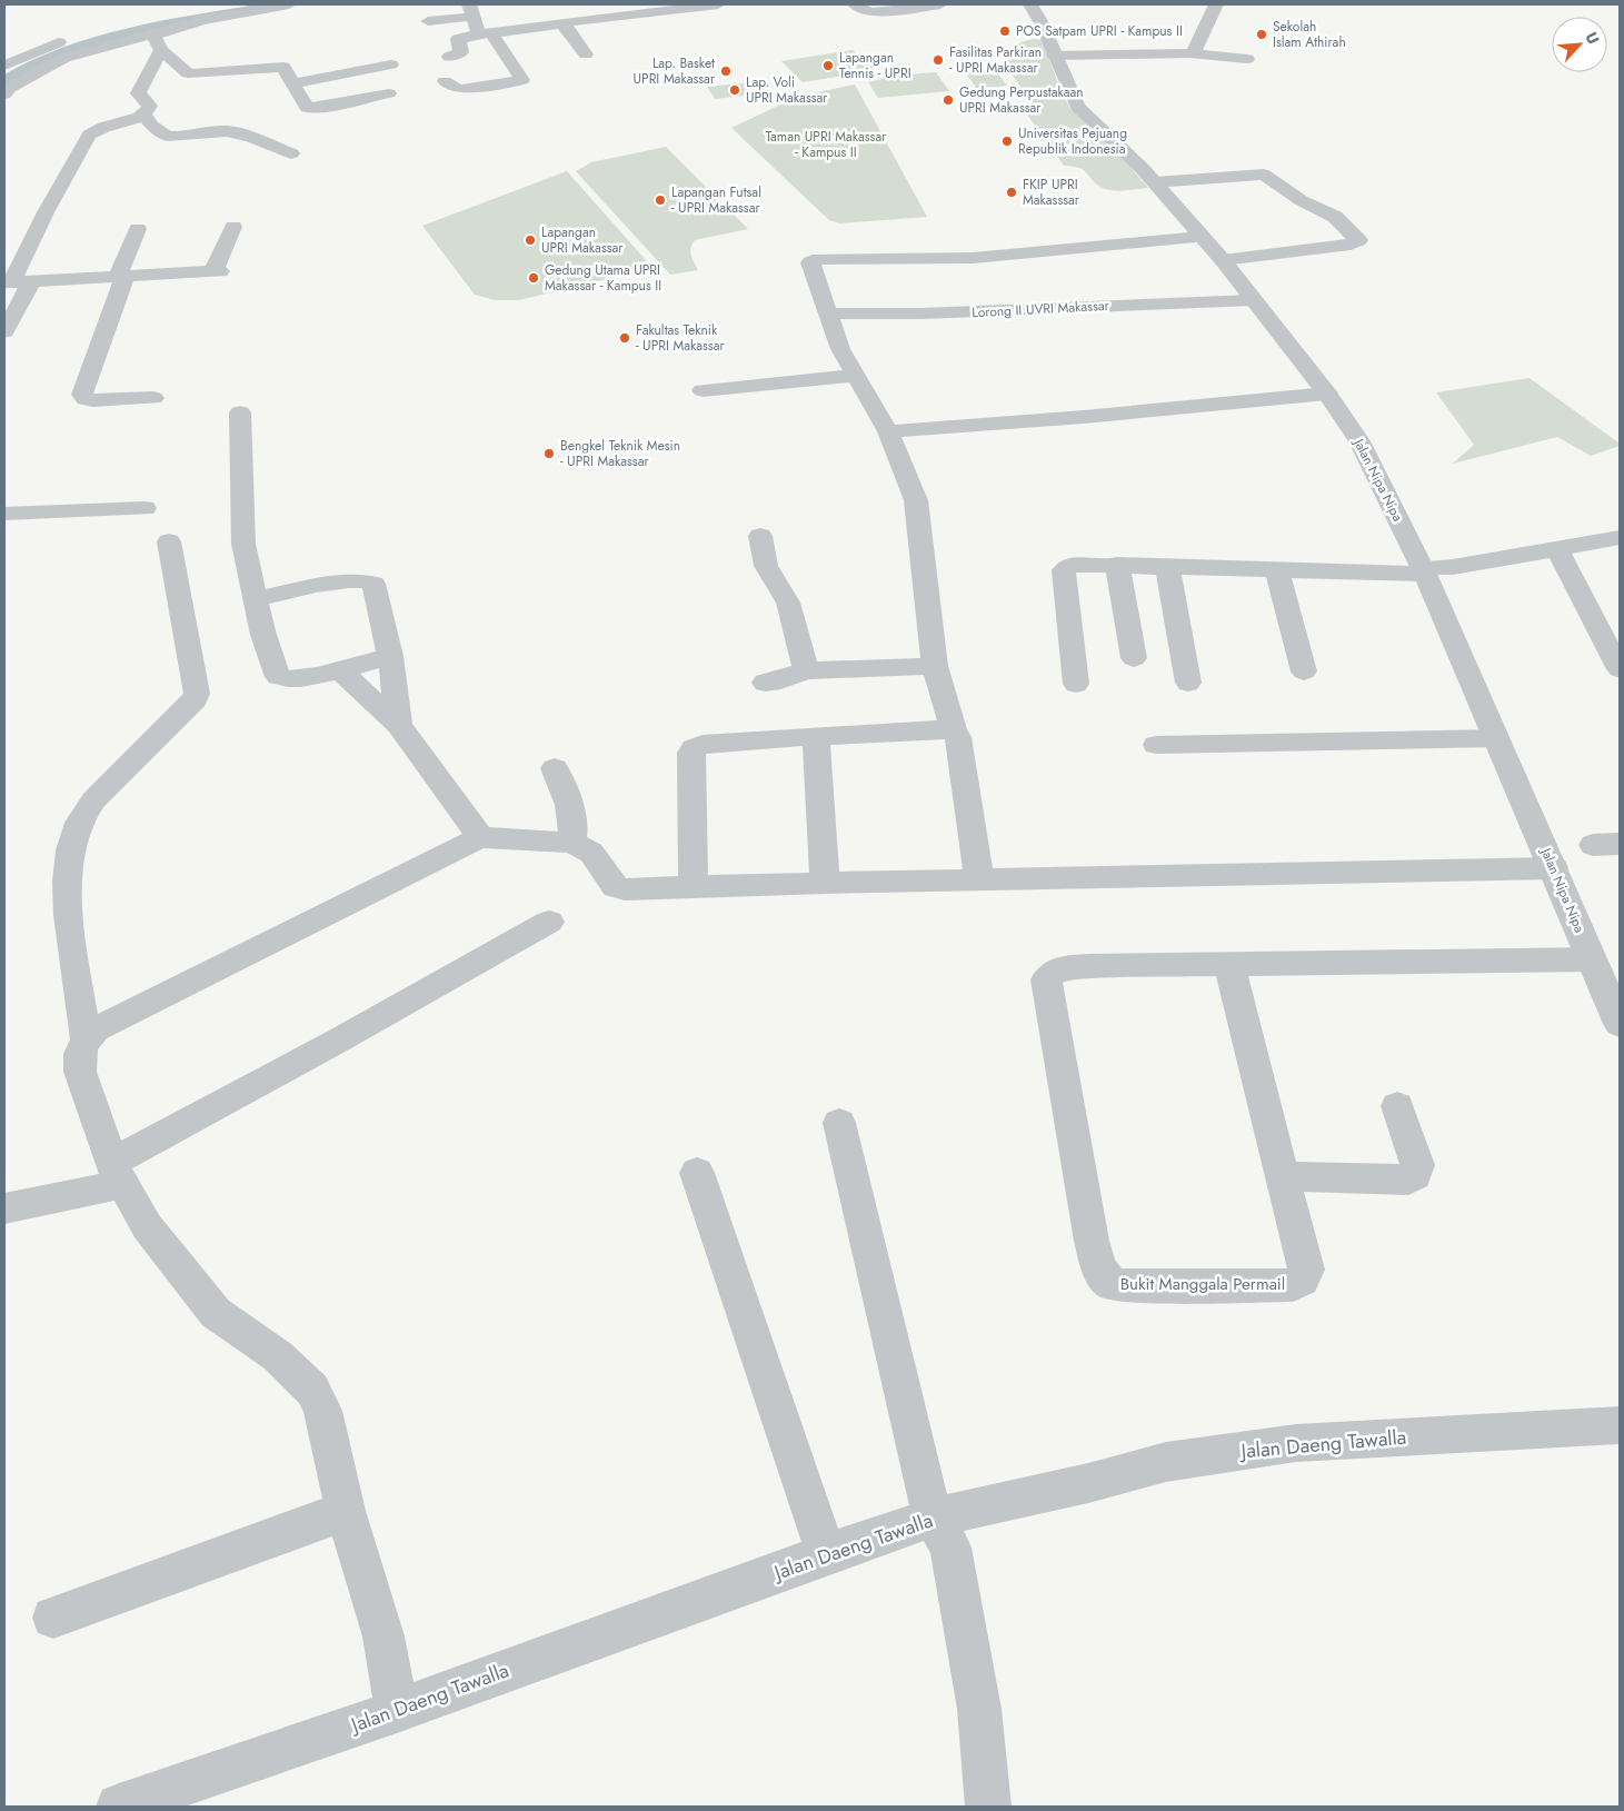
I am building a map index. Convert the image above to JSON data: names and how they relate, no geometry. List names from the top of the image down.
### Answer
{
  "streets": {
    "street": [
      "Lorong II UVRI Makassar",
      "Jalan Nipa Nipa",
      "Bukit Manggala Permail",
      "Jalan Daeng Tawalla"
    ]
  },
  "crossings": [
    ["Lorong II UVRI Makassar", "Jalan Nipa Nipa"],
    ["Jalan Nipa Nipa", "Bukit Manggala Permail"]
  ],
  "parks": ["Taman UPRI Makassar - Kampus II"],
  "places": [
    "POS Satpam UPRI - Kampus II",
    "Sekolah Islam Athirah",
    "Fasilitas Parkiran - UPRI Makassar",
    "Lapangan Tennis - UPRI",
    "Lap. Basket UPRI Makassar",
    "Lap. Voli UPRI Makassar",
    "Gedung Perpustakaan UPRI Makassar",
    "Universitas Pejuang Republik Indonesia",
    "FKIP UPRI Makasssar",
    "Lapangan Futsal - UPRI Makassar",
    "Lapangan UPRI Makassar",
    "Gedung Utama UPRI Makassar - Kampus II",
    "Fakultas Teknik - UPRI Makassar",
    "Bengkel Teknik Mesin - UPRI Makassar"
  ],
  "north": "top right"
}
